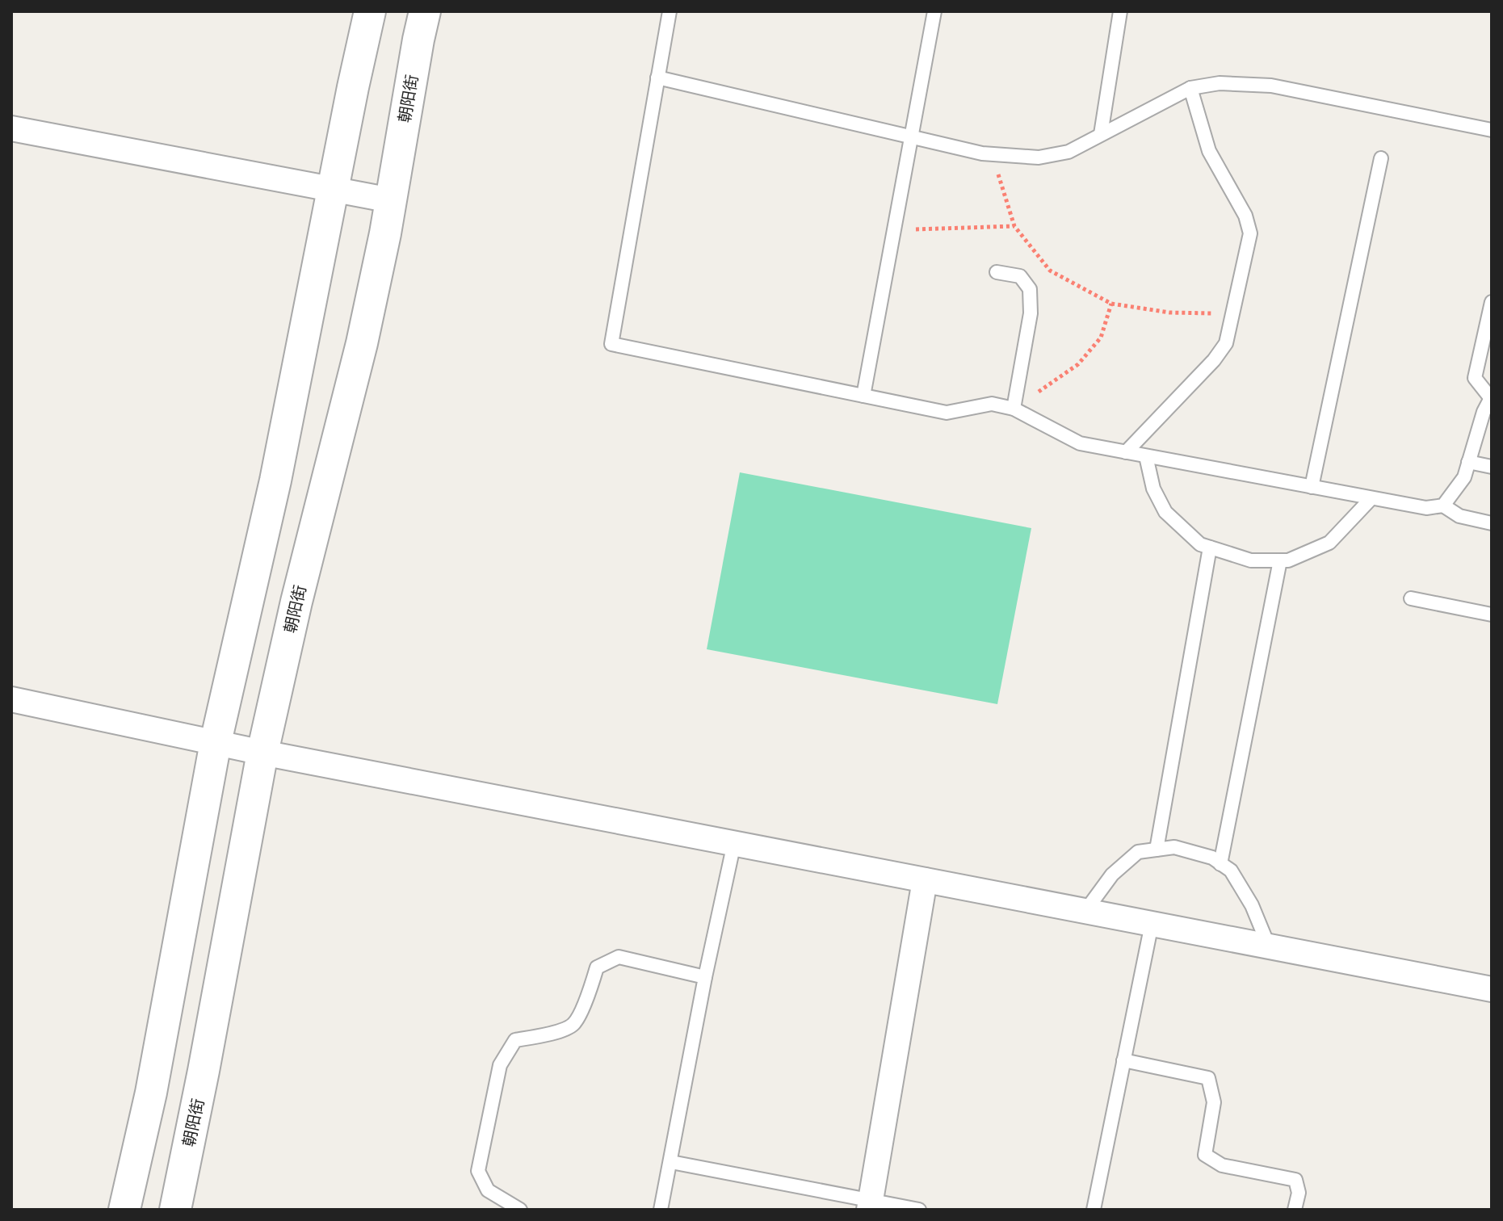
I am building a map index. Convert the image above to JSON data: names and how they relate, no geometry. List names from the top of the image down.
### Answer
{
  "streets": {
    "street": ["朝阳街"]
  }
}
